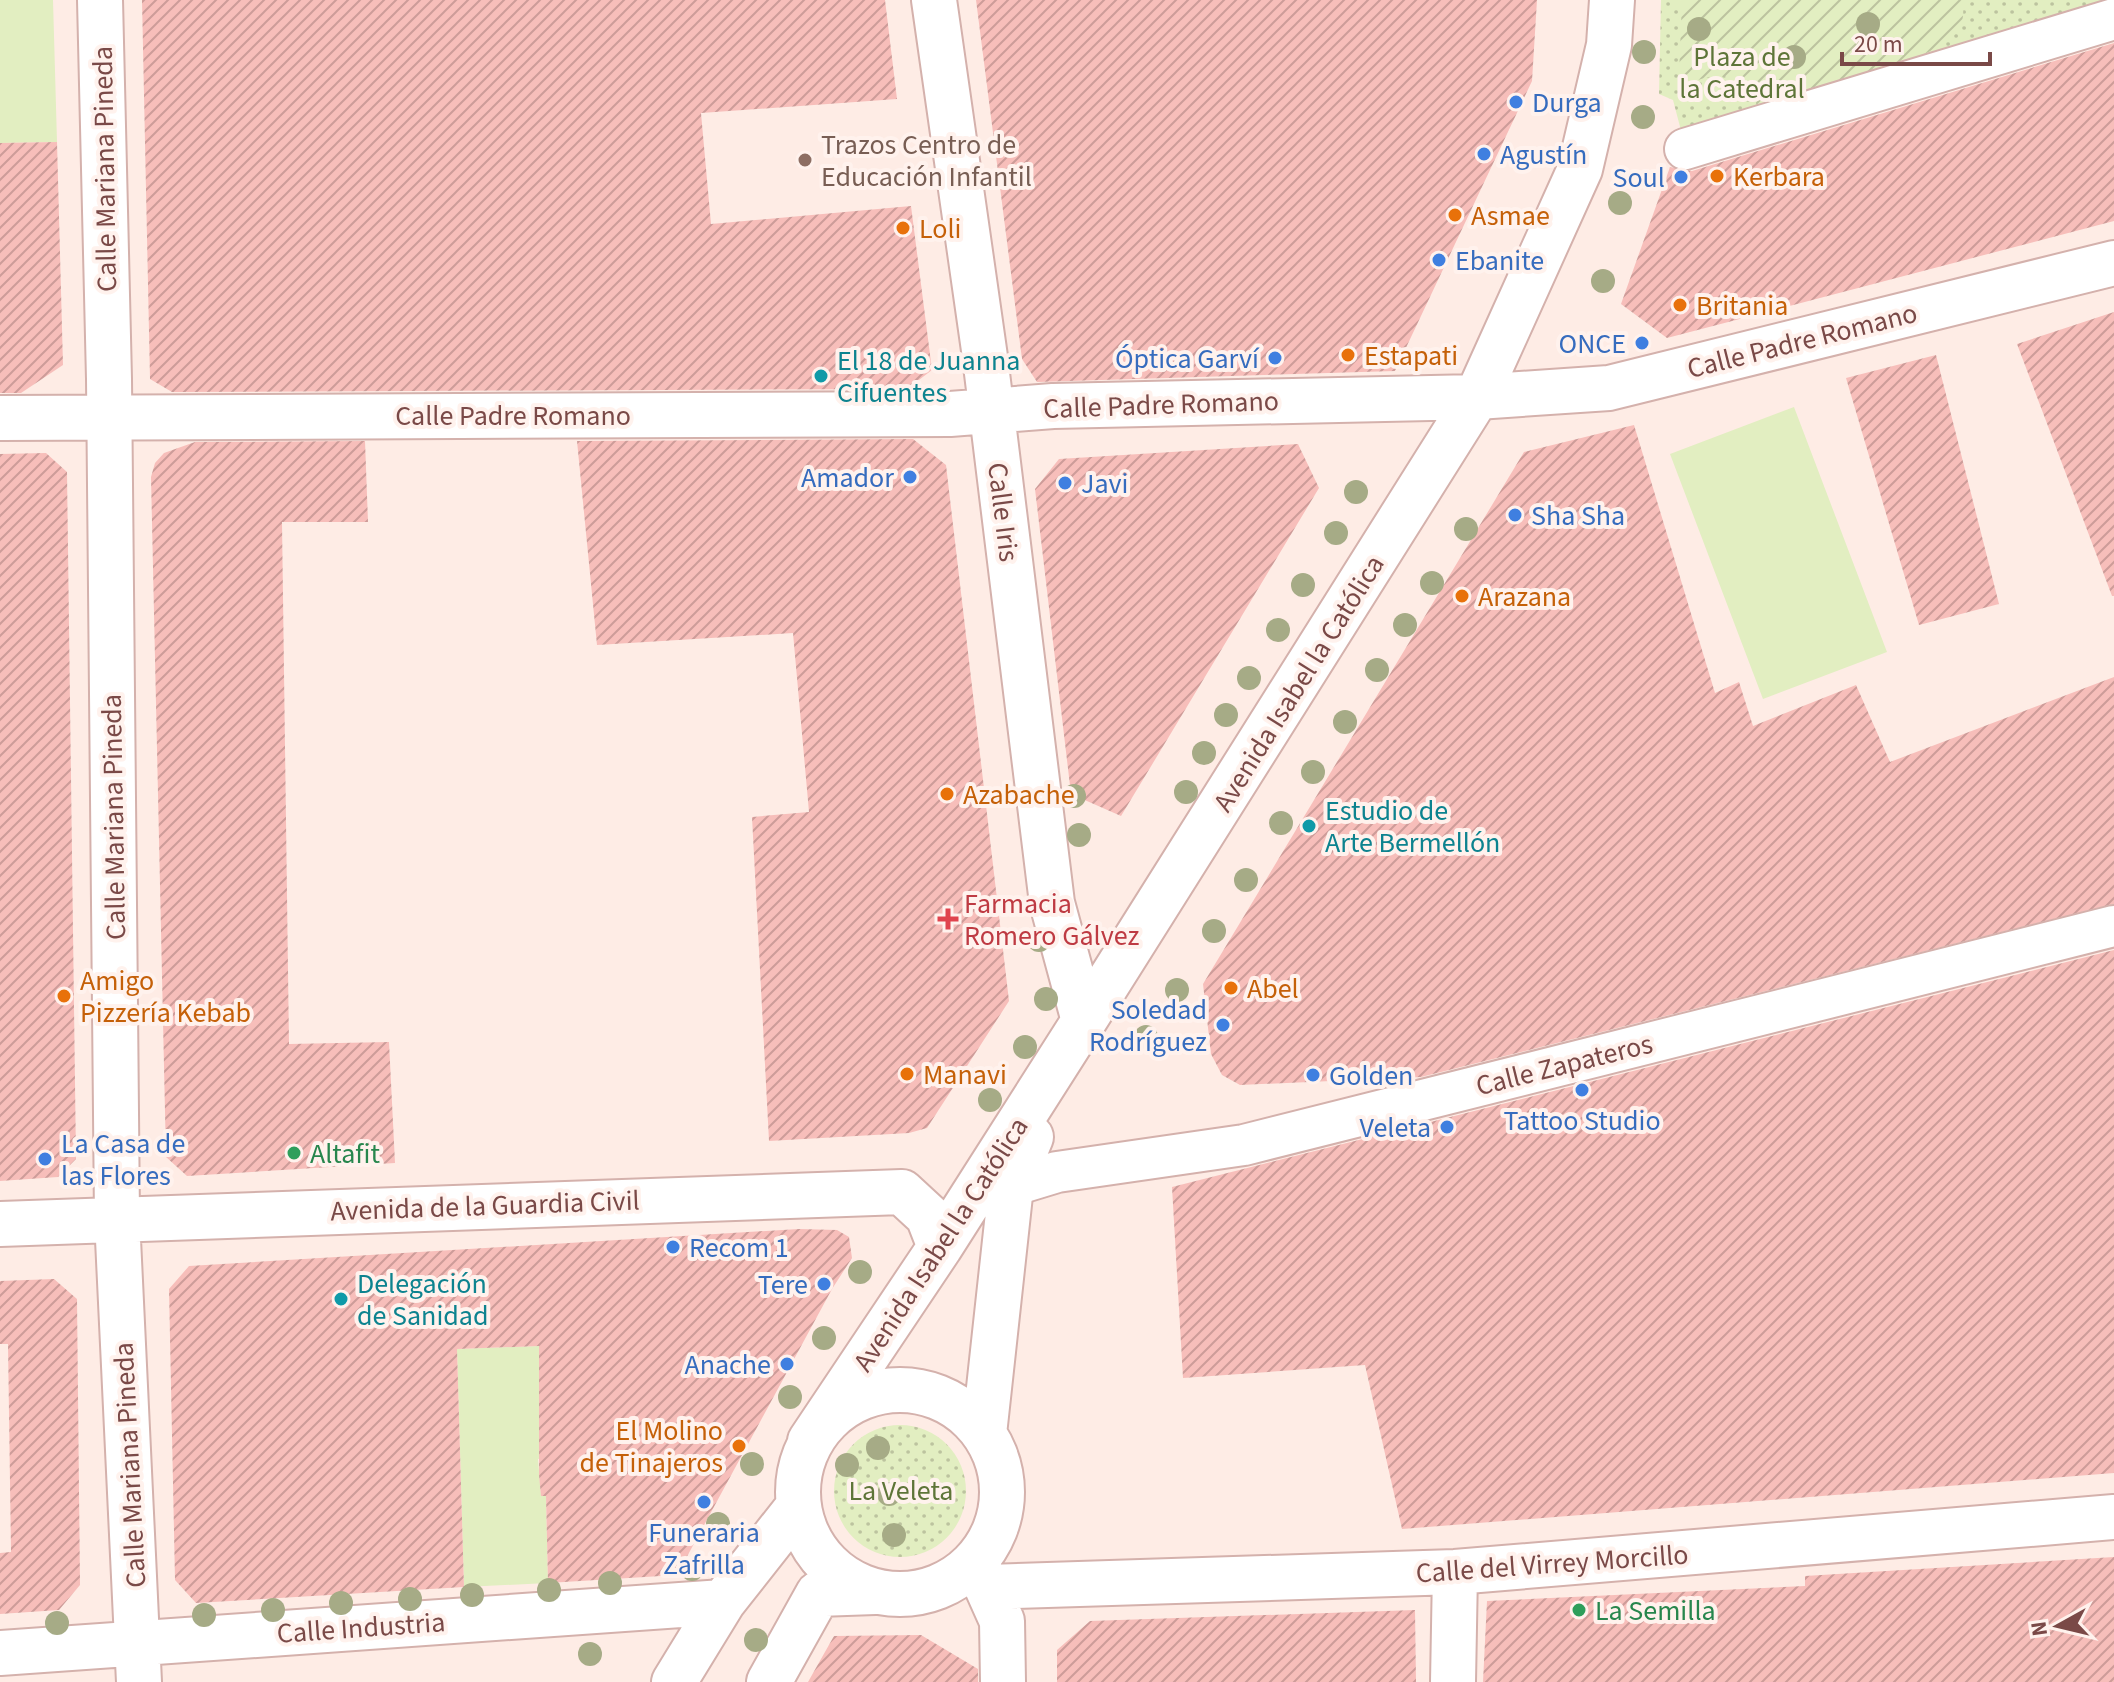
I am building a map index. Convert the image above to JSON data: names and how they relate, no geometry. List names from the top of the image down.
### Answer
{
  "streets": {
    "street": [
      "Calle Mariana Pineda",
      "Calle Padre Romano",
      "Calle Iris",
      "Avenida Isabel la Católica",
      "Calle Zapateros",
      "Avenida de la Guardia Civil",
      "Calle del Virrey Morcillo",
      "Calle Industria"
    ]
  },
  "crossings": [
    ["Calle Mariana Pineda", "Calle Padre Romano"],
    ["Calle Mariana Pineda", "Avenida de la Guardia Civil"],
    ["Calle Mariana Pineda", "Calle Industria"],
    ["Calle Padre Romano", "Calle Iris"],
    ["Calle Padre Romano", "Avenida Isabel la Católica"],
    ["Calle Iris", "Avenida Isabel la Católica"],
    ["Avenida Isabel la Católica", "Calle Zapateros"],
    ["Avenida Isabel la Católica", "Avenida de la Guardia Civil"],
    ["Avenida Isabel la Católica", "Calle del Virrey Morcillo"]
  ],
  "parks": ["Plaza de la Catedral", "La Veleta"],
  "places": {
    "other": [
      "Durga",
      "Agustín",
      "Trazos Centro de Educación Infantil",
      "Kerbara",
      "Soul",
      "Asmae",
      "Loli",
      "Ebanite",
      "Britania",
      "ONCE",
      "Estapati",
      "Óptica Garví",
      "El 18 de Juanna Cifuentes",
      "Amador",
      "Javi",
      "Sha Sha",
      "Arazana",
      "Azabache",
      "Estudio de Arte Bermellón",
      "Abel",
      "Amigo Pizzería Kebab",
      "Soledad Rodríguez",
      "Manavi",
      "Golden",
      "Tattoo Studio",
      "Veleta",
      "Altafit",
      "La Casa de las Flores",
      "Recom 1",
      "Tere",
      "Delegación de Sanidad",
      "Anache",
      "El Molino de Tinajeros",
      "Funeraria Zafrilla",
      "La Semilla"
    ],
    "health": ["Farmacia Romero Gálvez"]
  },
  "scale_bar": "20 m",
  "north": "left"
}
